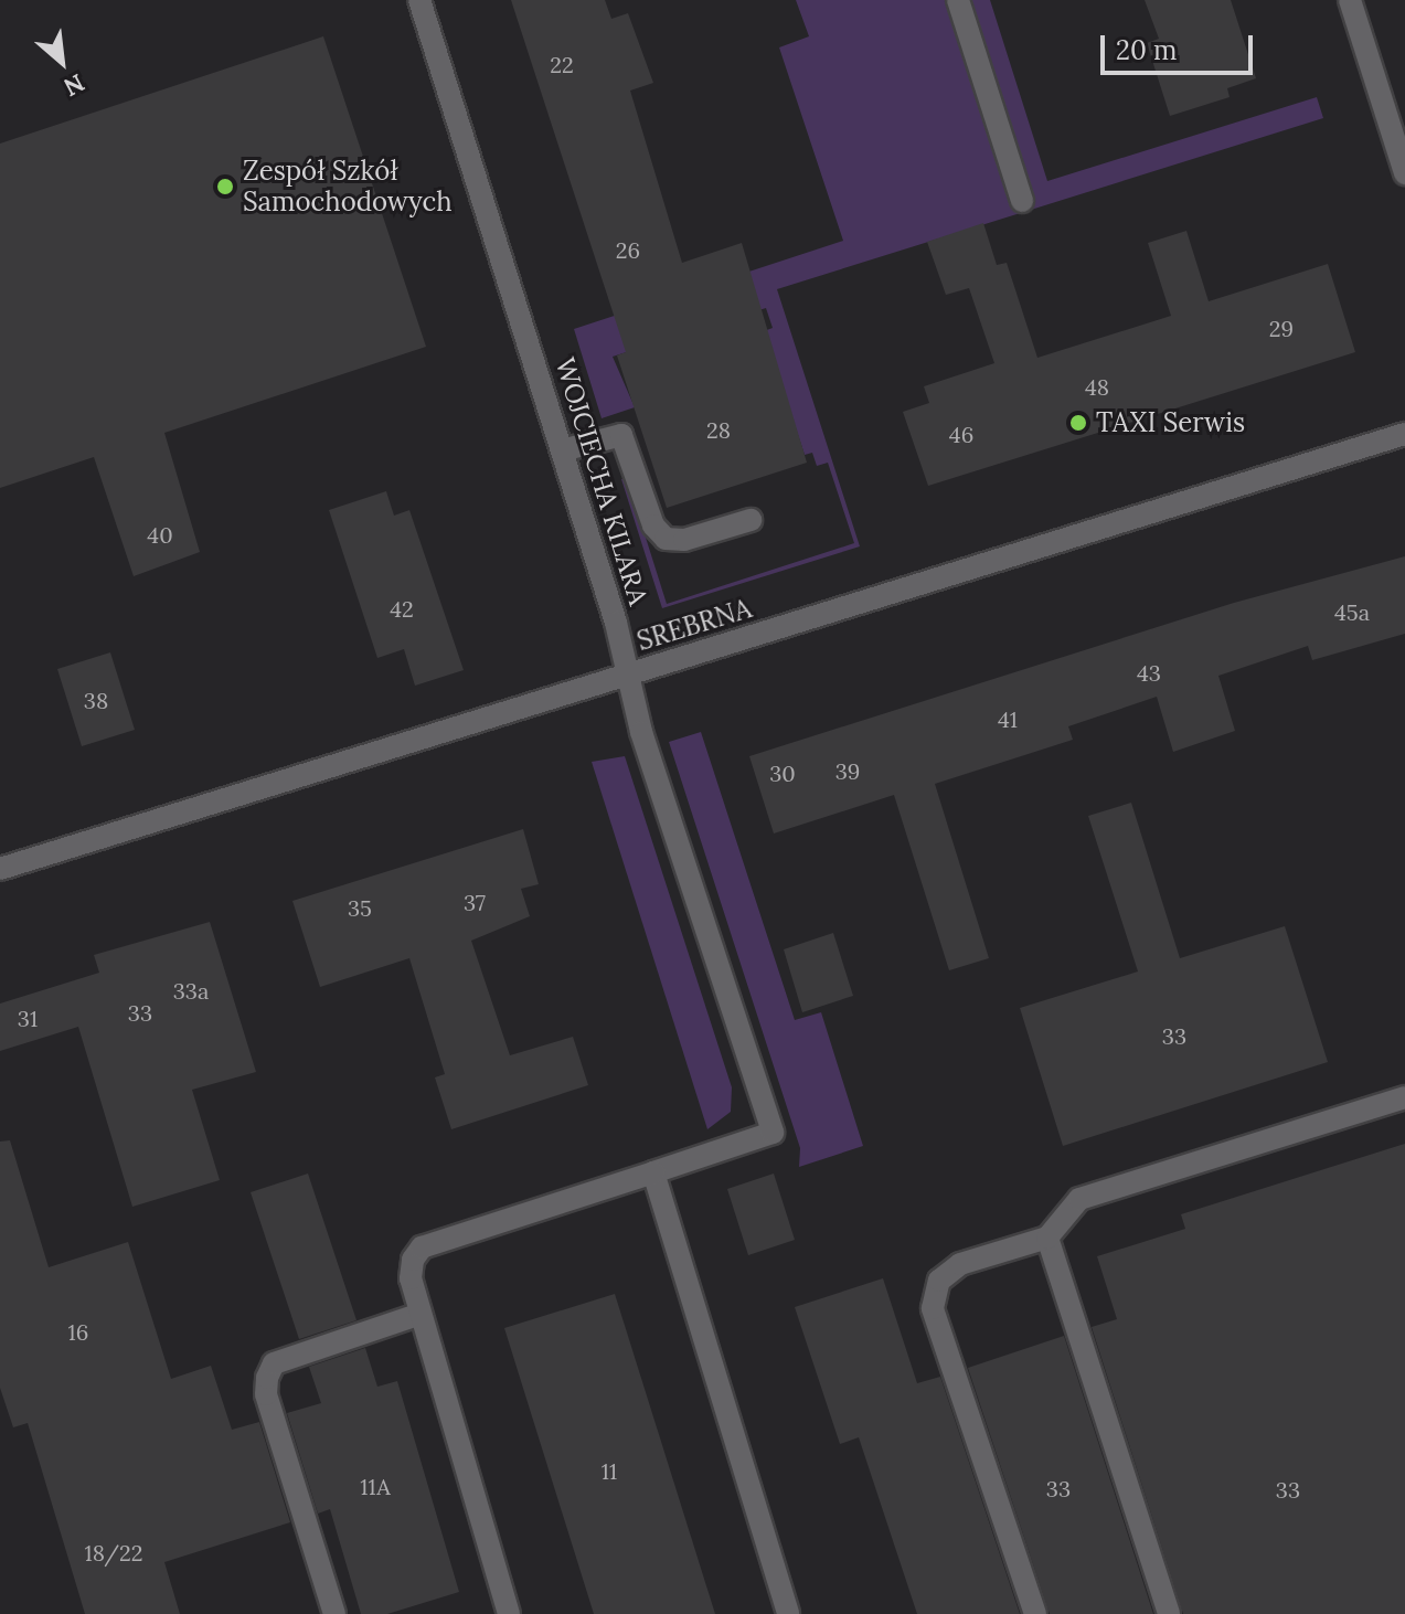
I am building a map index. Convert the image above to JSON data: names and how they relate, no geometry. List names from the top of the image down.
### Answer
{
  "streets": {
    "street": ["WOJCIECHA KILARA", "SREBRNA"]
  },
  "crossings": [
    ["WOJCIECHA KILARA", "SREBRNA"]
  ],
  "places": ["Zespół Szkół Samochodowych", "TAXI Serwis"],
  "house_numbers": [
    "22",
    "26",
    "29",
    "48",
    "28",
    "46",
    "40",
    "42",
    "45a",
    "43",
    "38",
    "41",
    "39",
    "30",
    "37",
    "35",
    "33a",
    "33",
    "31",
    "33",
    "16",
    "11",
    "11A",
    "33",
    "33",
    "18/22"
  ],
  "scale_bar": "20 m",
  "north": "bottom right"
}
